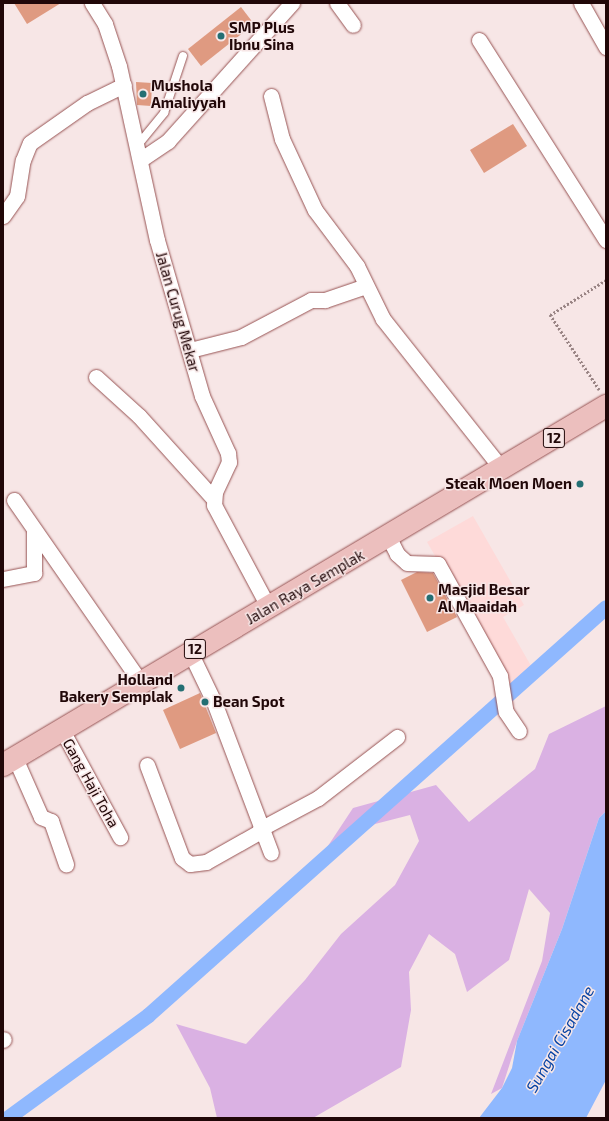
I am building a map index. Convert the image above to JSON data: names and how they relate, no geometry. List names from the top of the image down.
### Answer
{
  "streets": {
    "main road": ["12", "Jalan Raya Semplak"],
    "street": ["Jalan Curug Mekar", "Gang Haji Toha"]
  },
  "crossings": [
    ["Jalan Raya Semplak", "Gang Haji Toha"]
  ],
  "water": ["Sungai Cisadane"],
  "places": [
    "SMP Plus Ibnu Sina",
    "Mushola Amaliyyah",
    "Steak Moen Moen",
    "Masjid Besar Al Maaidah",
    "Holland Bakery Semplak",
    "Bean Spot"
  ]
}
